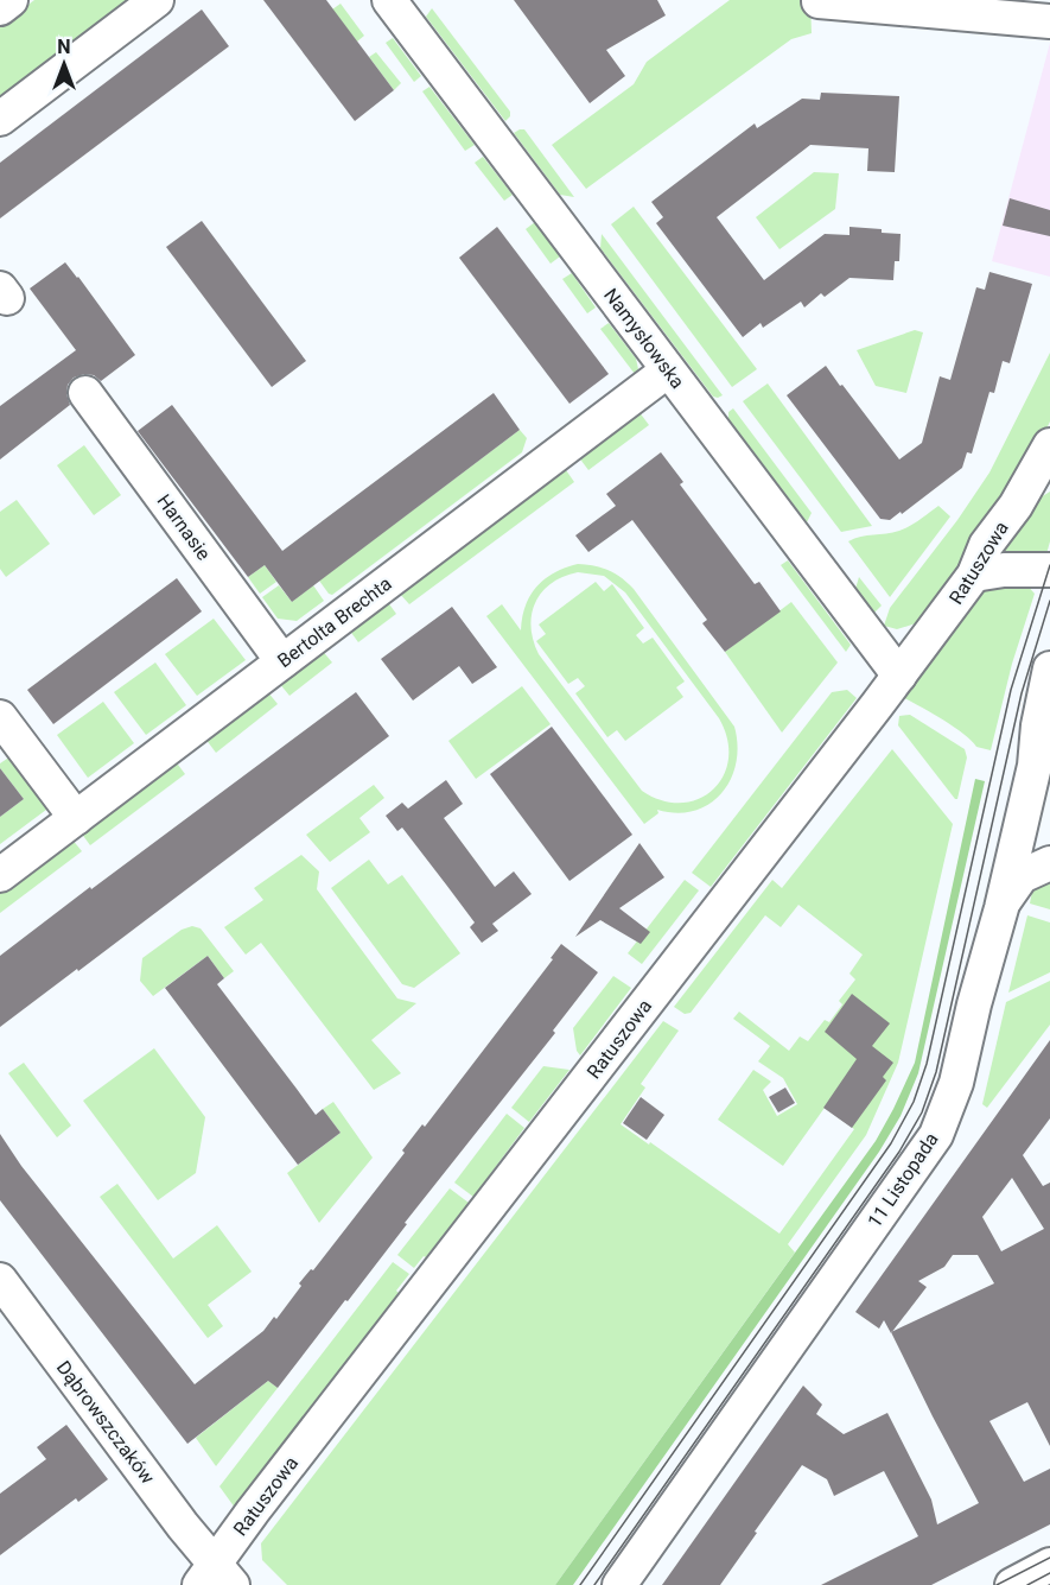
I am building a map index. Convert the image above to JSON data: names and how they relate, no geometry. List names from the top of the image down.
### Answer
{
  "streets": {
    "street": [
      "Namysłowska",
      "Harnasie",
      "Ratuszowa",
      "Bertolta Brechta",
      "11 Listopada",
      "Dąbrowszczaków"
    ]
  },
  "crossings": [
    ["Namysłowska", "Ratuszowa"],
    ["Namysłowska", "Bertolta Brechta"],
    ["Harnasie", "Bertolta Brechta"],
    ["Ratuszowa", "Dąbrowszczaków"]
  ],
  "north": "top"
}
